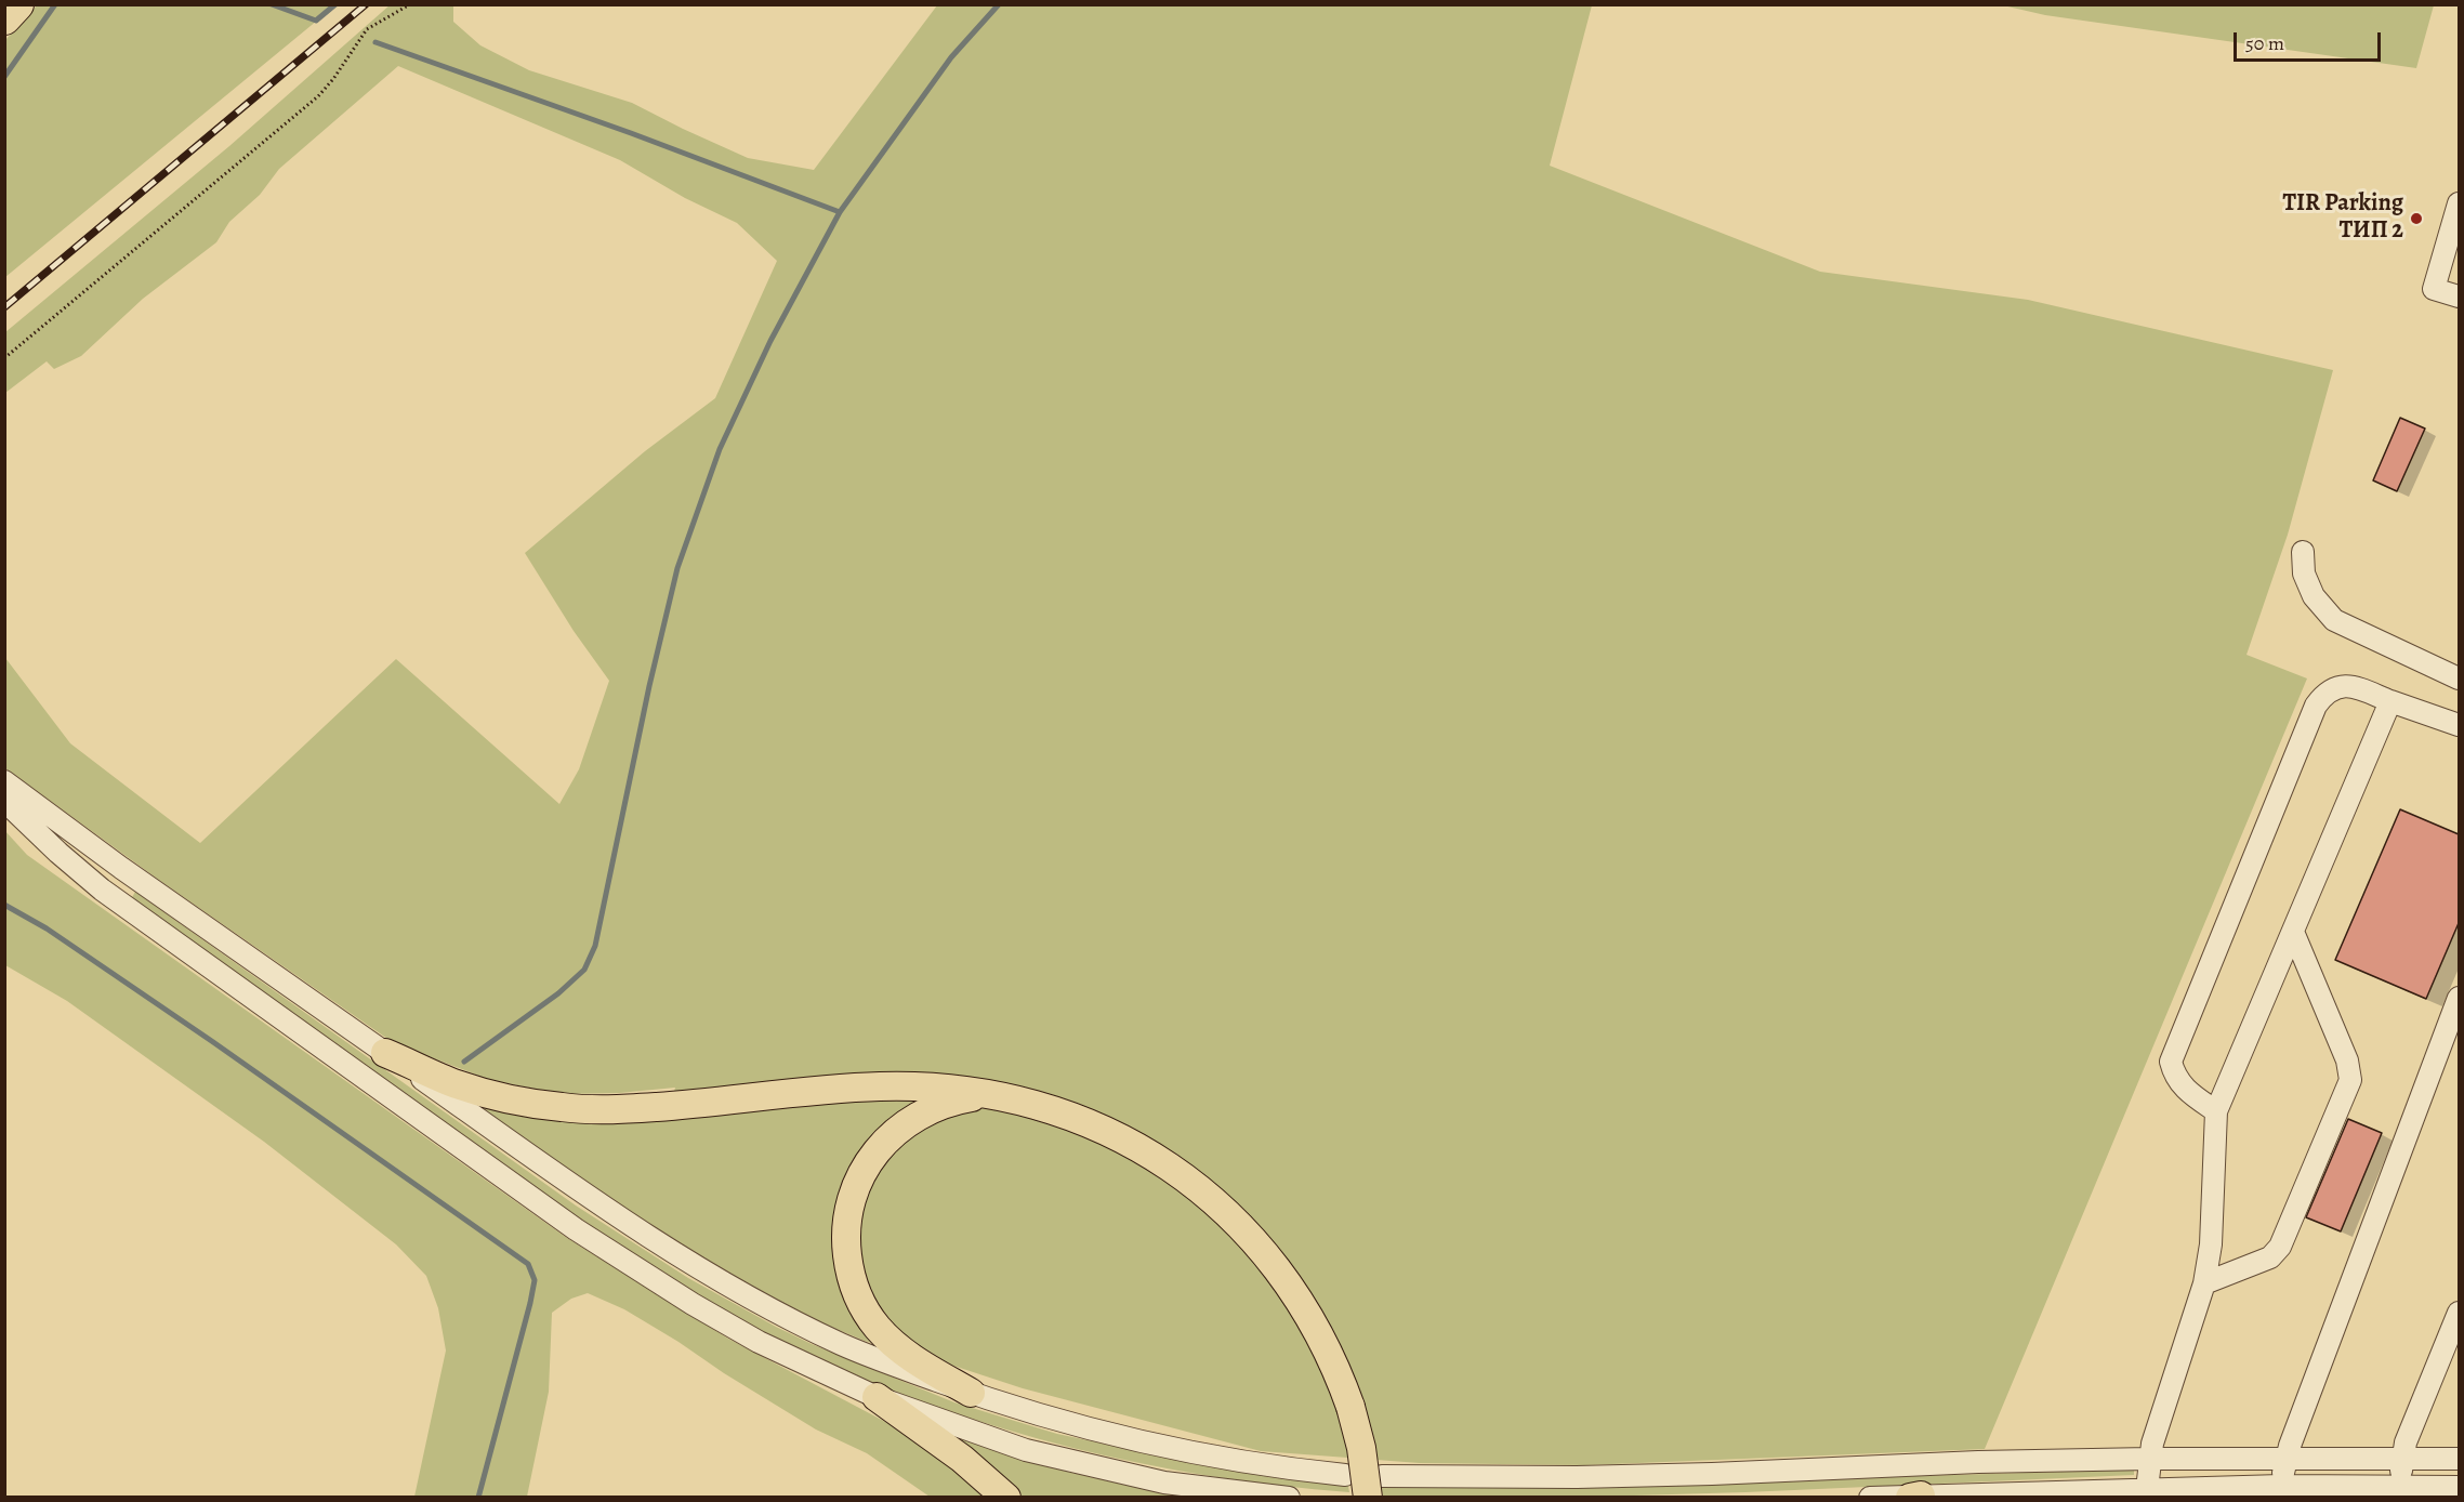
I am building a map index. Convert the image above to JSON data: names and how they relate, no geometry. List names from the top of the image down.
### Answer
{
  "places": ["TIR Parking ТИП 2"],
  "scale_bar": "50 m"
}
